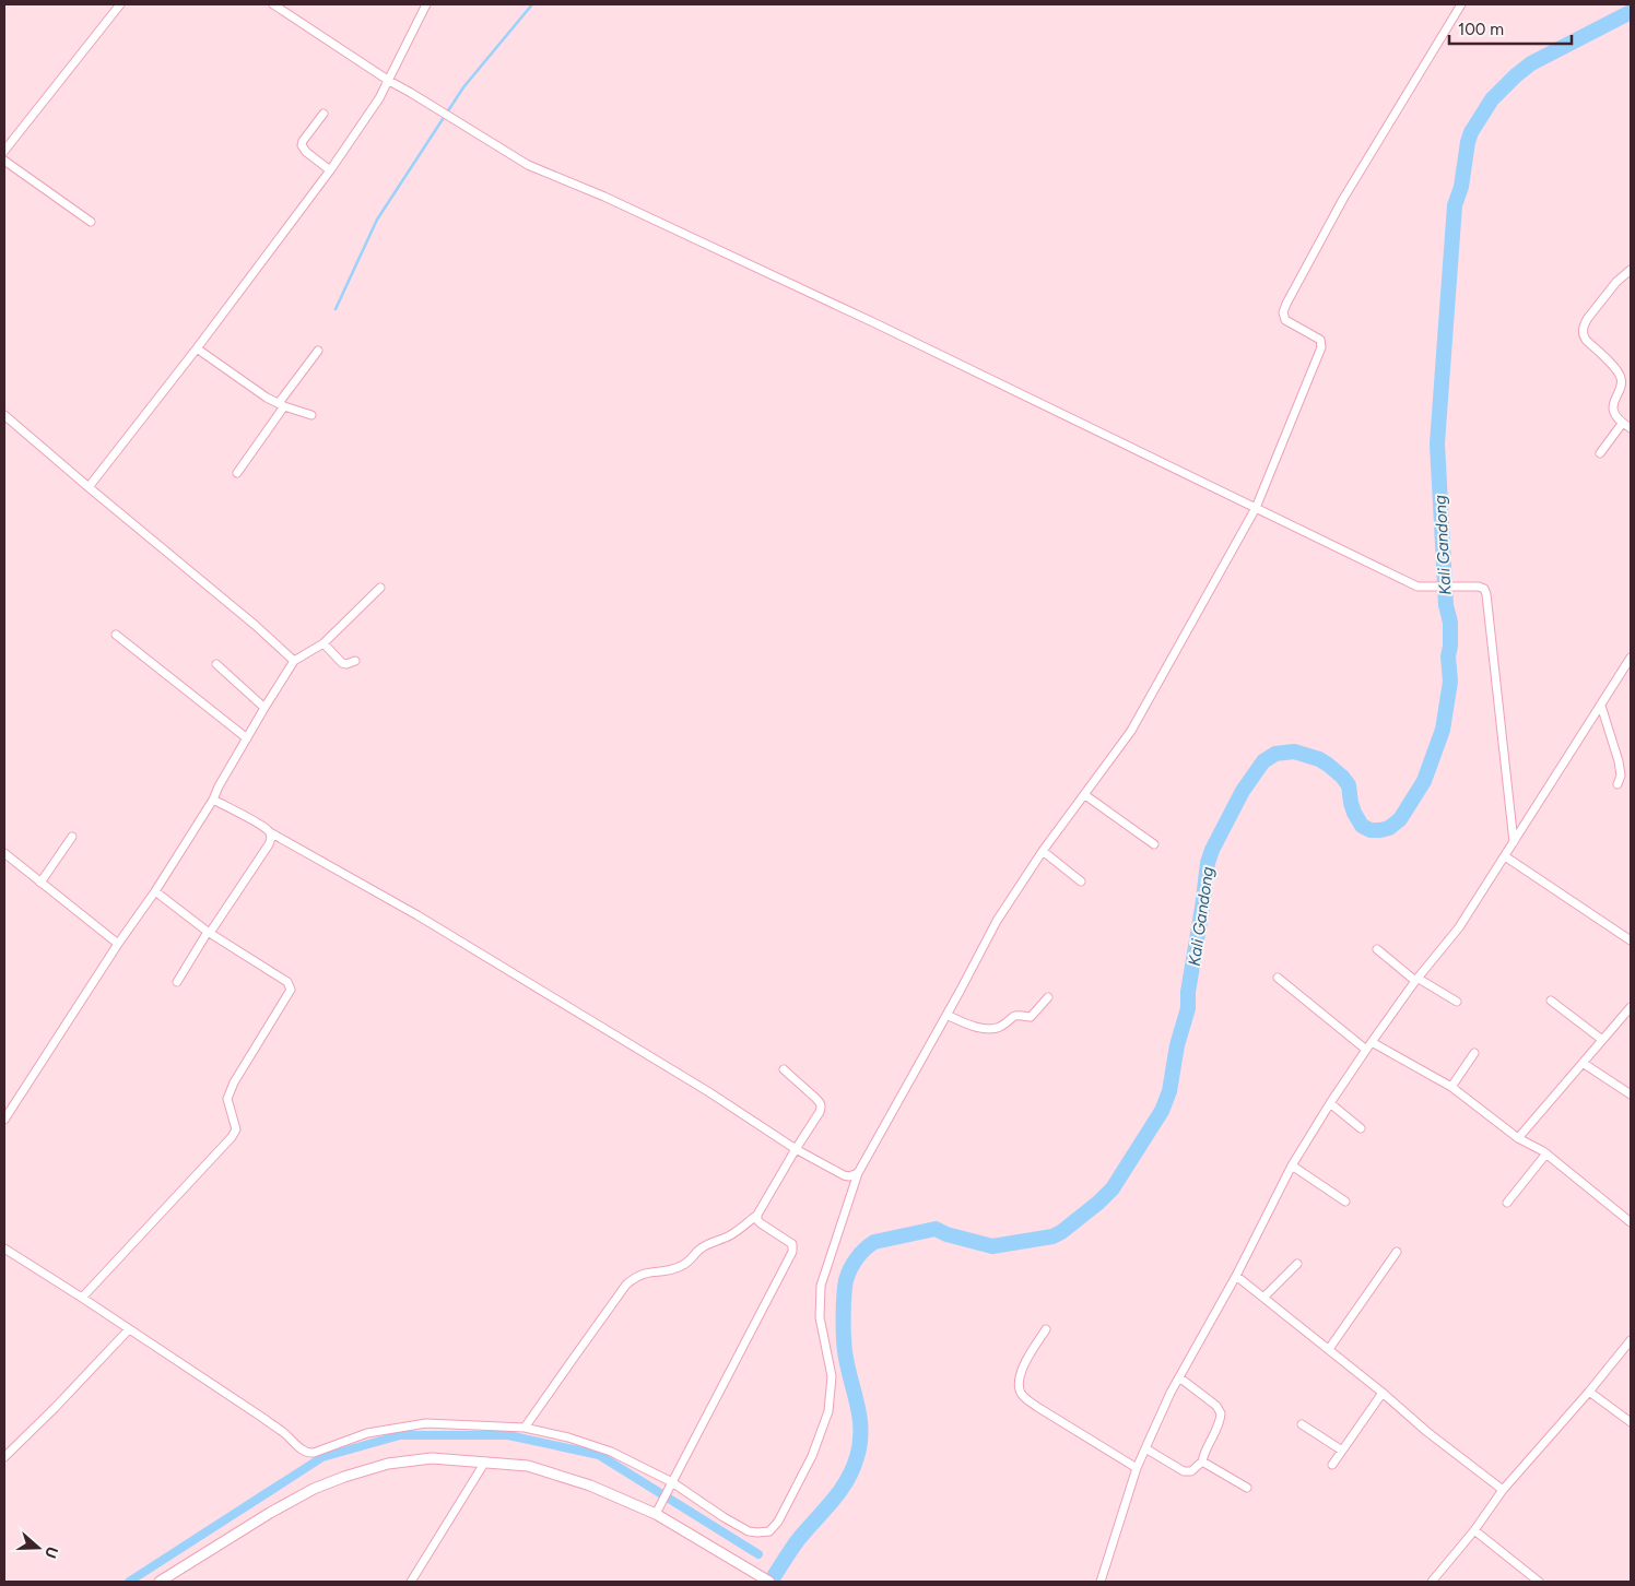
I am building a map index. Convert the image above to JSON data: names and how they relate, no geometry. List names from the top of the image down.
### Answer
{
  "water": ["Kali Gandong"],
  "scale_bar": "100 m",
  "north": "right"
}
